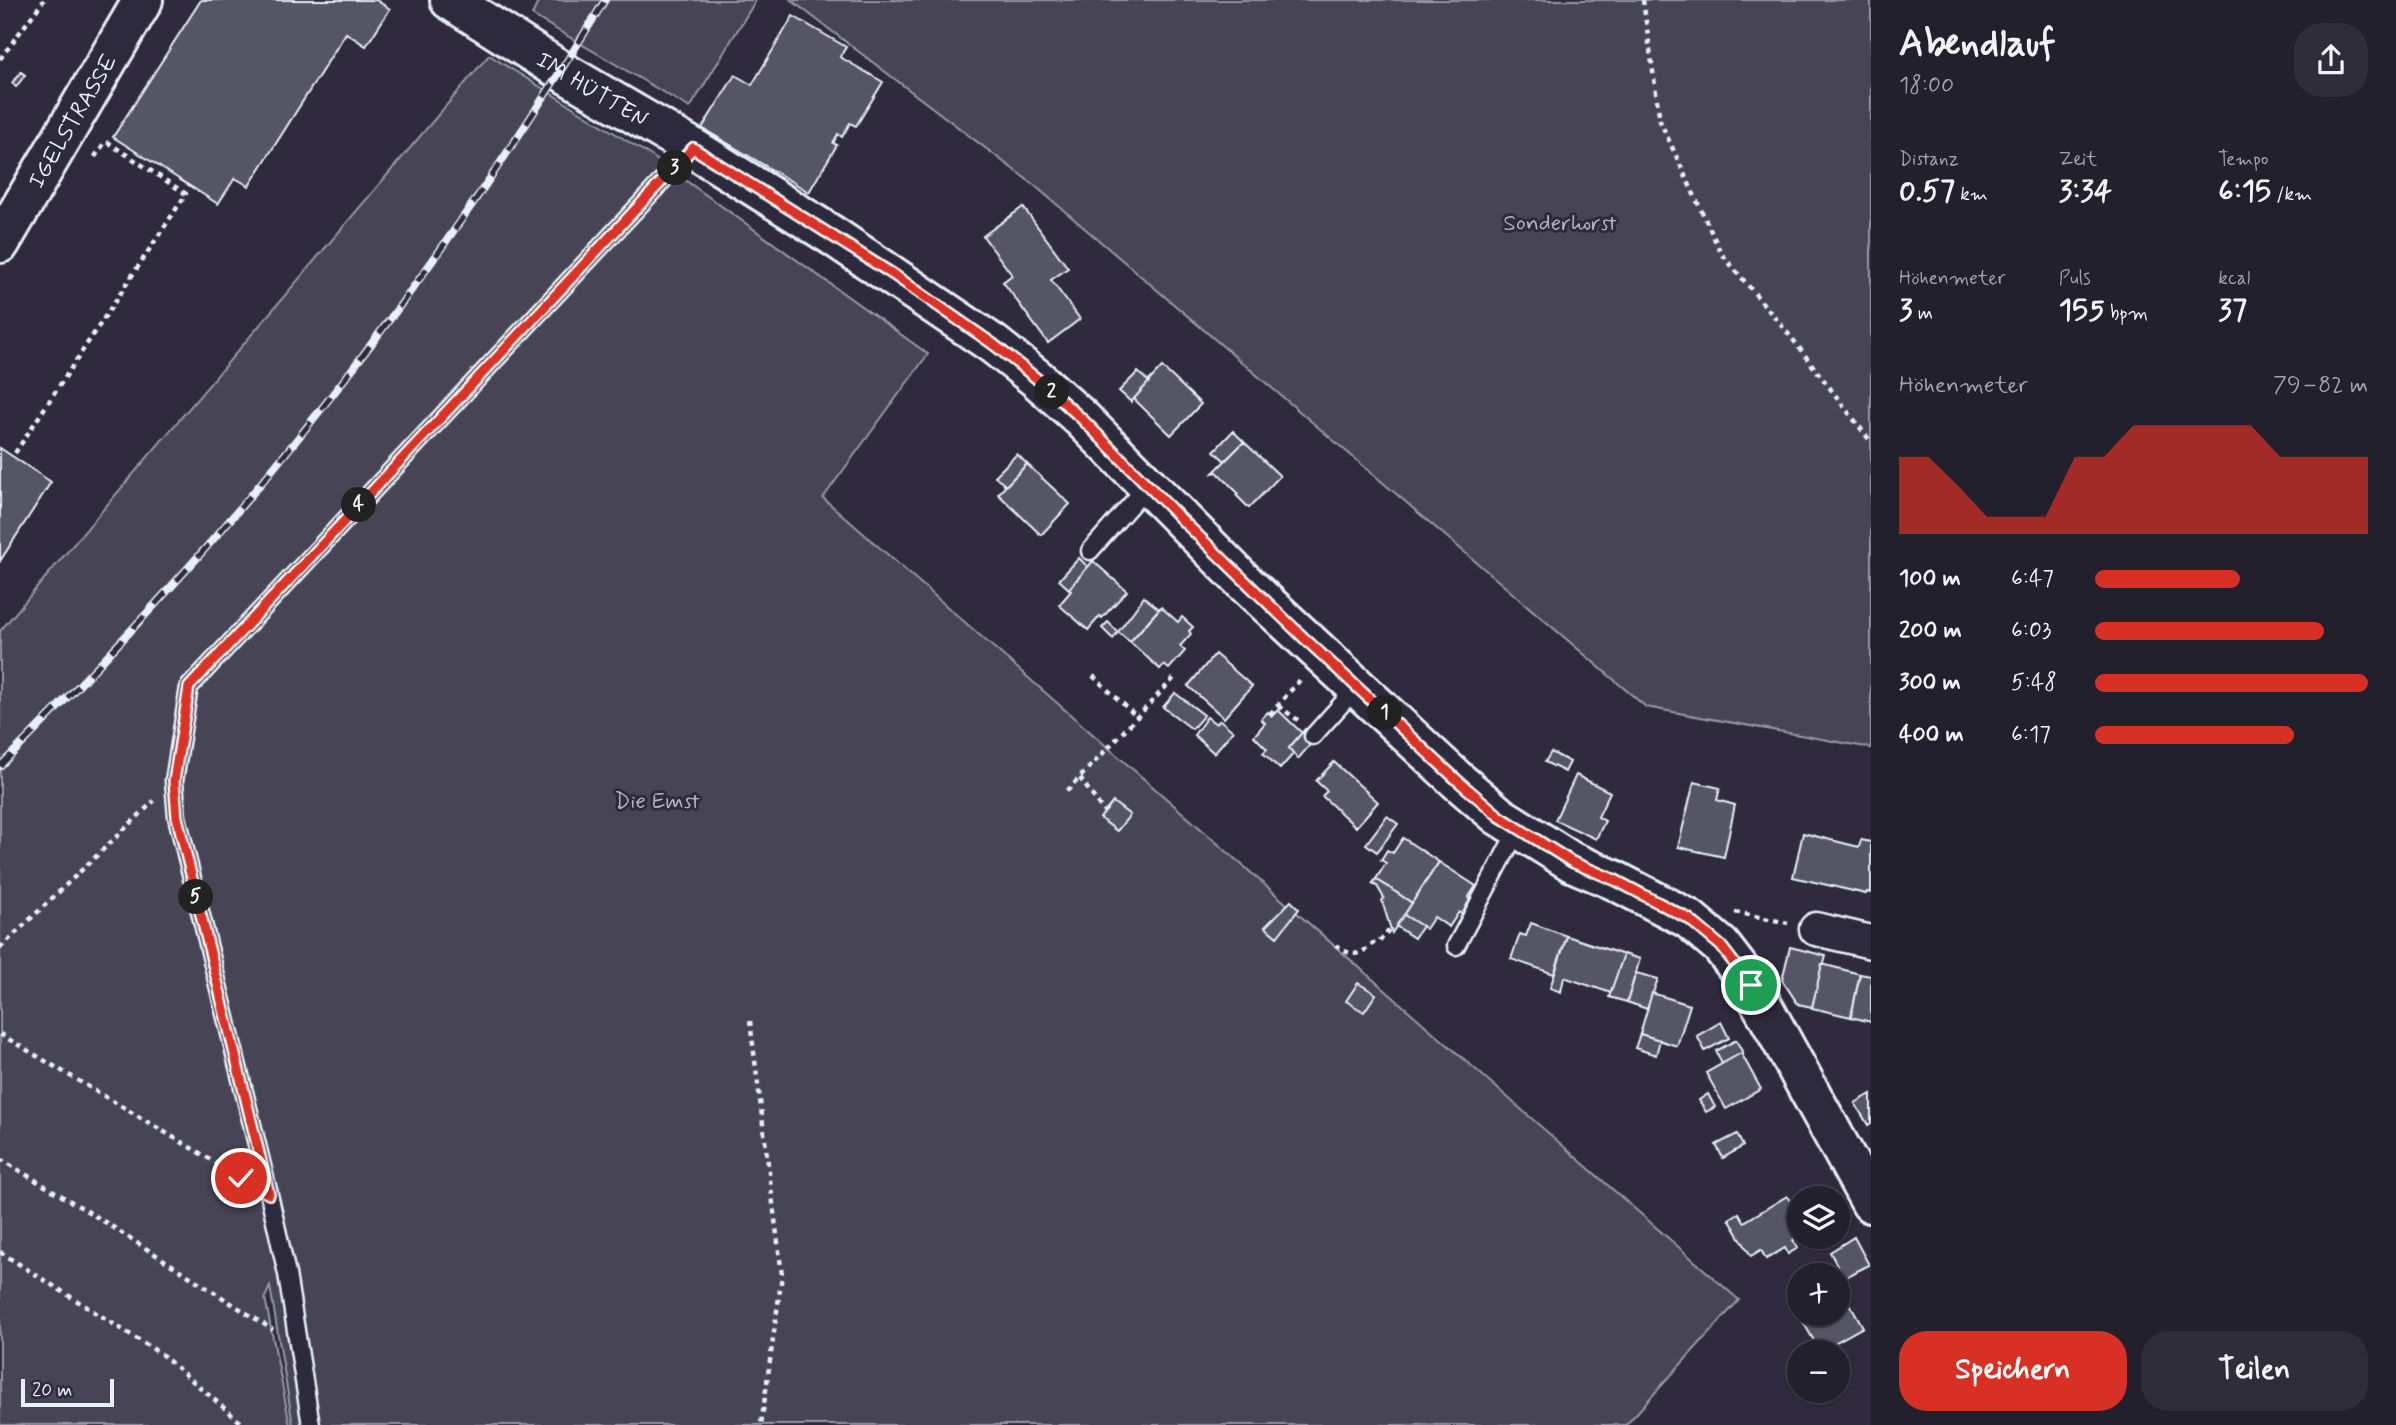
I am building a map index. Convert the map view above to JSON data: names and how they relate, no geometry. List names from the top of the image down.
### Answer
{
  "streets": {
    "street": ["IM HÜTTEN", "IGELSTRASSE"]
  },
  "parks": ["Sonderhorst", "Die Emst"],
  "scale_bar": "20 m",
  "page": {
    "heading": ["Abendlauf", "18:00"],
    "stats": [
      ["Distanz", "0.57 km"],
      ["Zeit", "3:34"],
      ["Tempo", "6:15 /km"],
      ["Höhenmeter", "3 m"],
      ["Puls", "155 bpm"],
      ["kcal", "37"]
    ],
    "pins": [
      "3",
      "2",
      "4",
      "1",
      "5"
    ],
    "chart": ["Höhenmeter", "79–82 m"],
    "list": [
      {
        "name": "100 m",
        "note": "6:47"
      },
      {
        "name": "200 m",
        "note": "6:03"
      },
      {
        "name": "300 m",
        "note": "5:48"
      },
      {
        "name": "400 m",
        "note": "6:17"
      }
    ],
    "map_buttons": ["+", "−"],
    "buttons": ["Speichern", "Teilen"],
    "scale": "20 m"
  }
}
